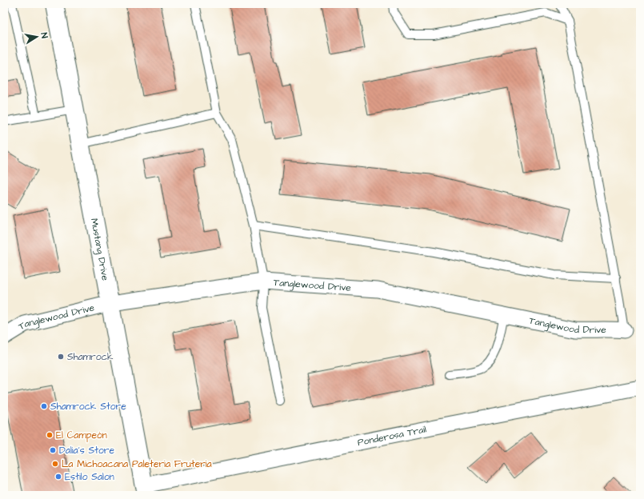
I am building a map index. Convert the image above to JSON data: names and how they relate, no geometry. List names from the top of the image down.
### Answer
{
  "streets": {
    "main road": ["Mustang Drive"],
    "street": ["Tanglewood Drive", "Ponderosa Trail"]
  },
  "crossings": [
    ["Mustang Drive", "Tanglewood Drive"],
    ["Mustang Drive", "Ponderosa Trail"]
  ],
  "places": [
    "Shamrock",
    "Shamrock Store",
    "El Campeón",
    "Dalia's Store",
    "La Michoacana Paleteria Fruteria",
    "Estilo Salon"
  ],
  "north": "right"
}
